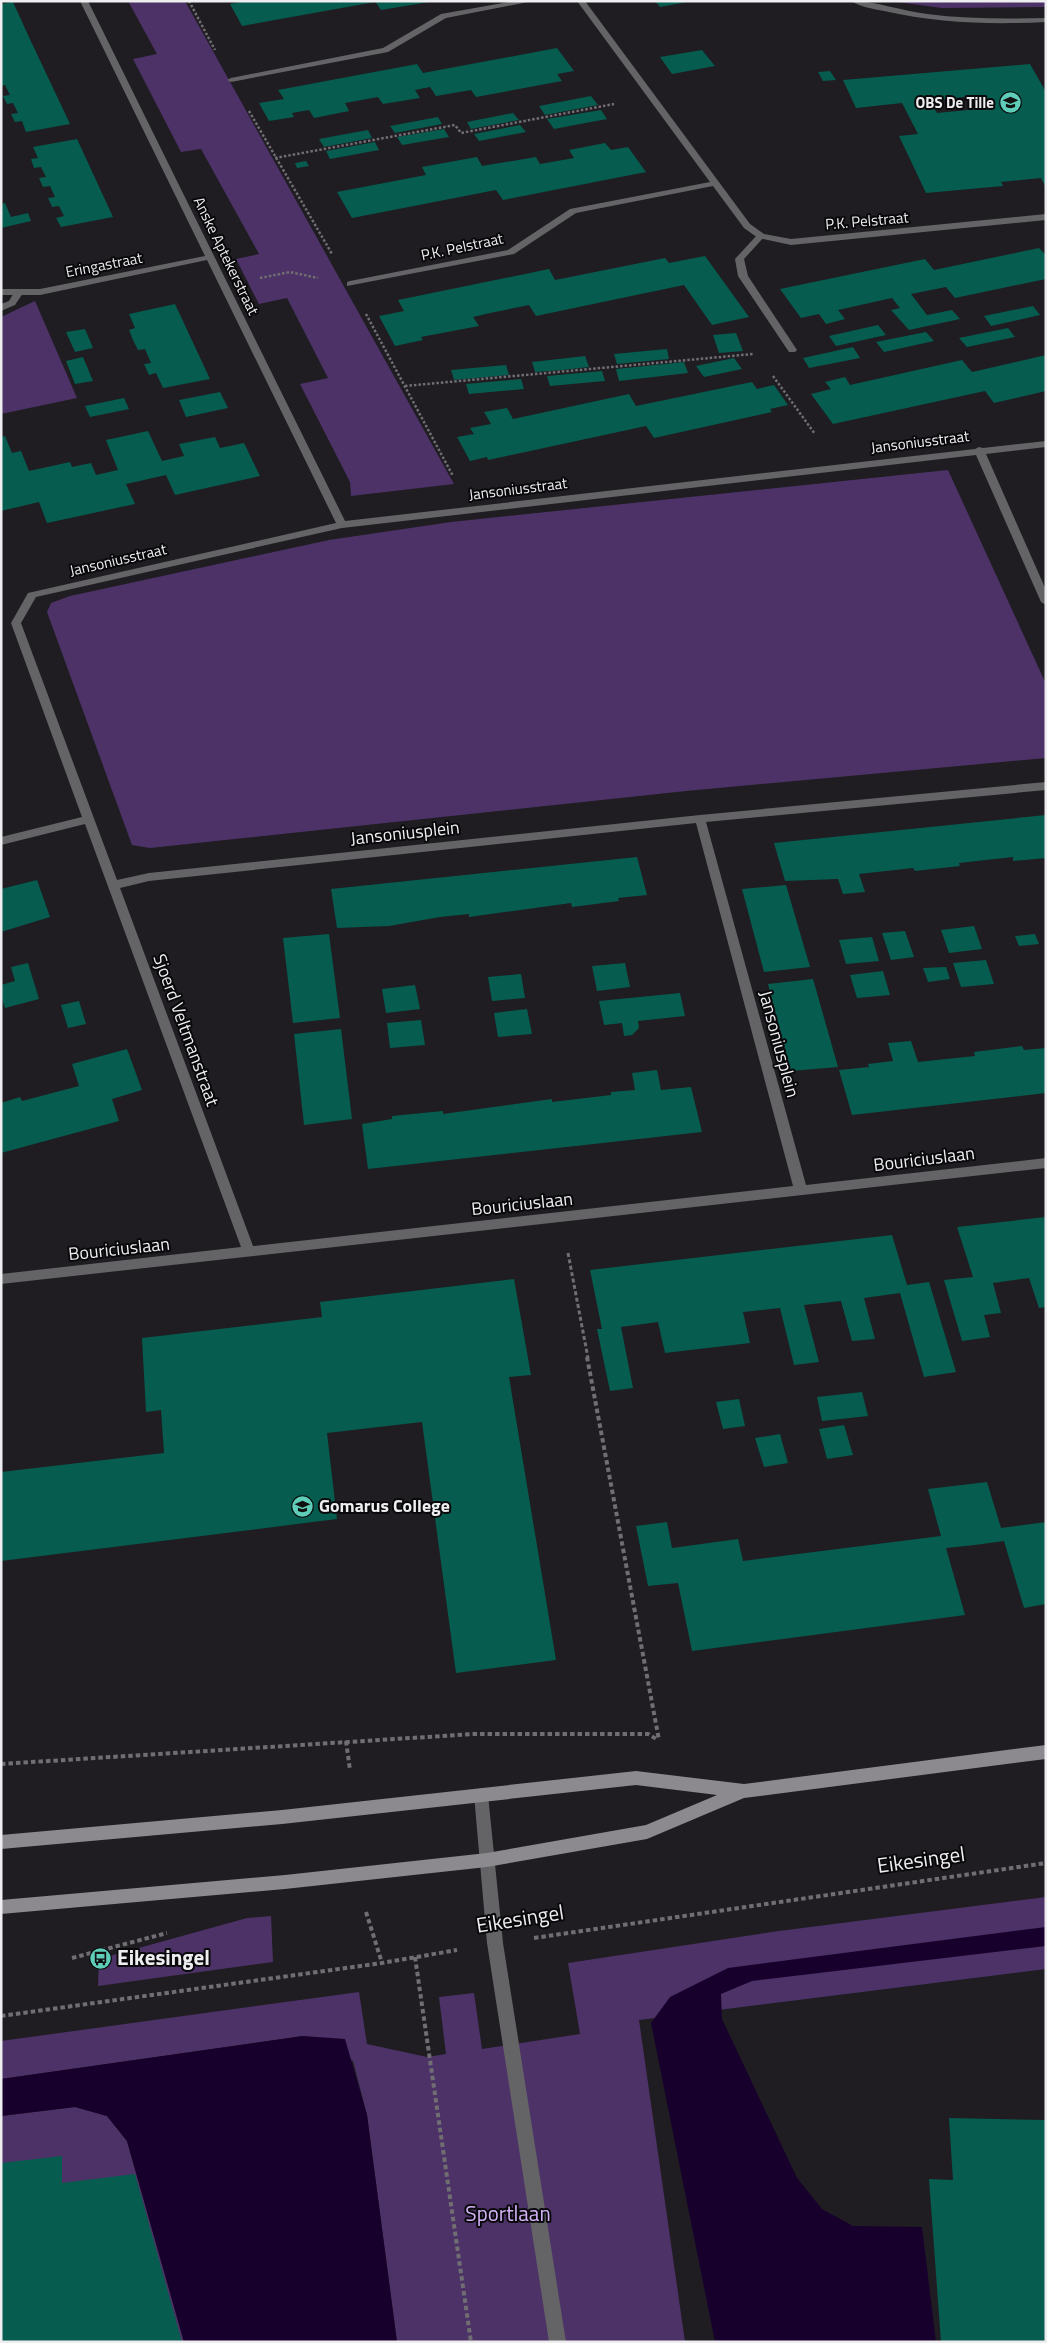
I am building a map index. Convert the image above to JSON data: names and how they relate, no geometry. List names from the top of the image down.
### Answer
{
  "streets": {
    "street": [
      "P.K. Pelstraat",
      "Anske Aptekerstraat",
      "Eringastraat",
      "Jansoniusstraat",
      "Jansoniusplein",
      "Sjoerd Veltmanstraat",
      "Bouriciuslaan"
    ],
    "path": ["Eikesingel"]
  },
  "crossings": [
    ["Anske Aptekerstraat", "Eringastraat"],
    ["Anske Aptekerstraat", "Jansoniusstraat"],
    ["Jansoniusstraat", "Sjoerd Veltmanstraat"],
    ["Jansoniusplein", "Sjoerd Veltmanstraat"],
    ["Jansoniusplein", "Bouriciuslaan"],
    ["Sjoerd Veltmanstraat", "Bouriciuslaan"]
  ],
  "parks": ["Sportlaan"],
  "places": {
    "school or university": ["OBS De Tille", "Gomarus College"],
    "bus stop": ["Eikesingel"]
  }
}
